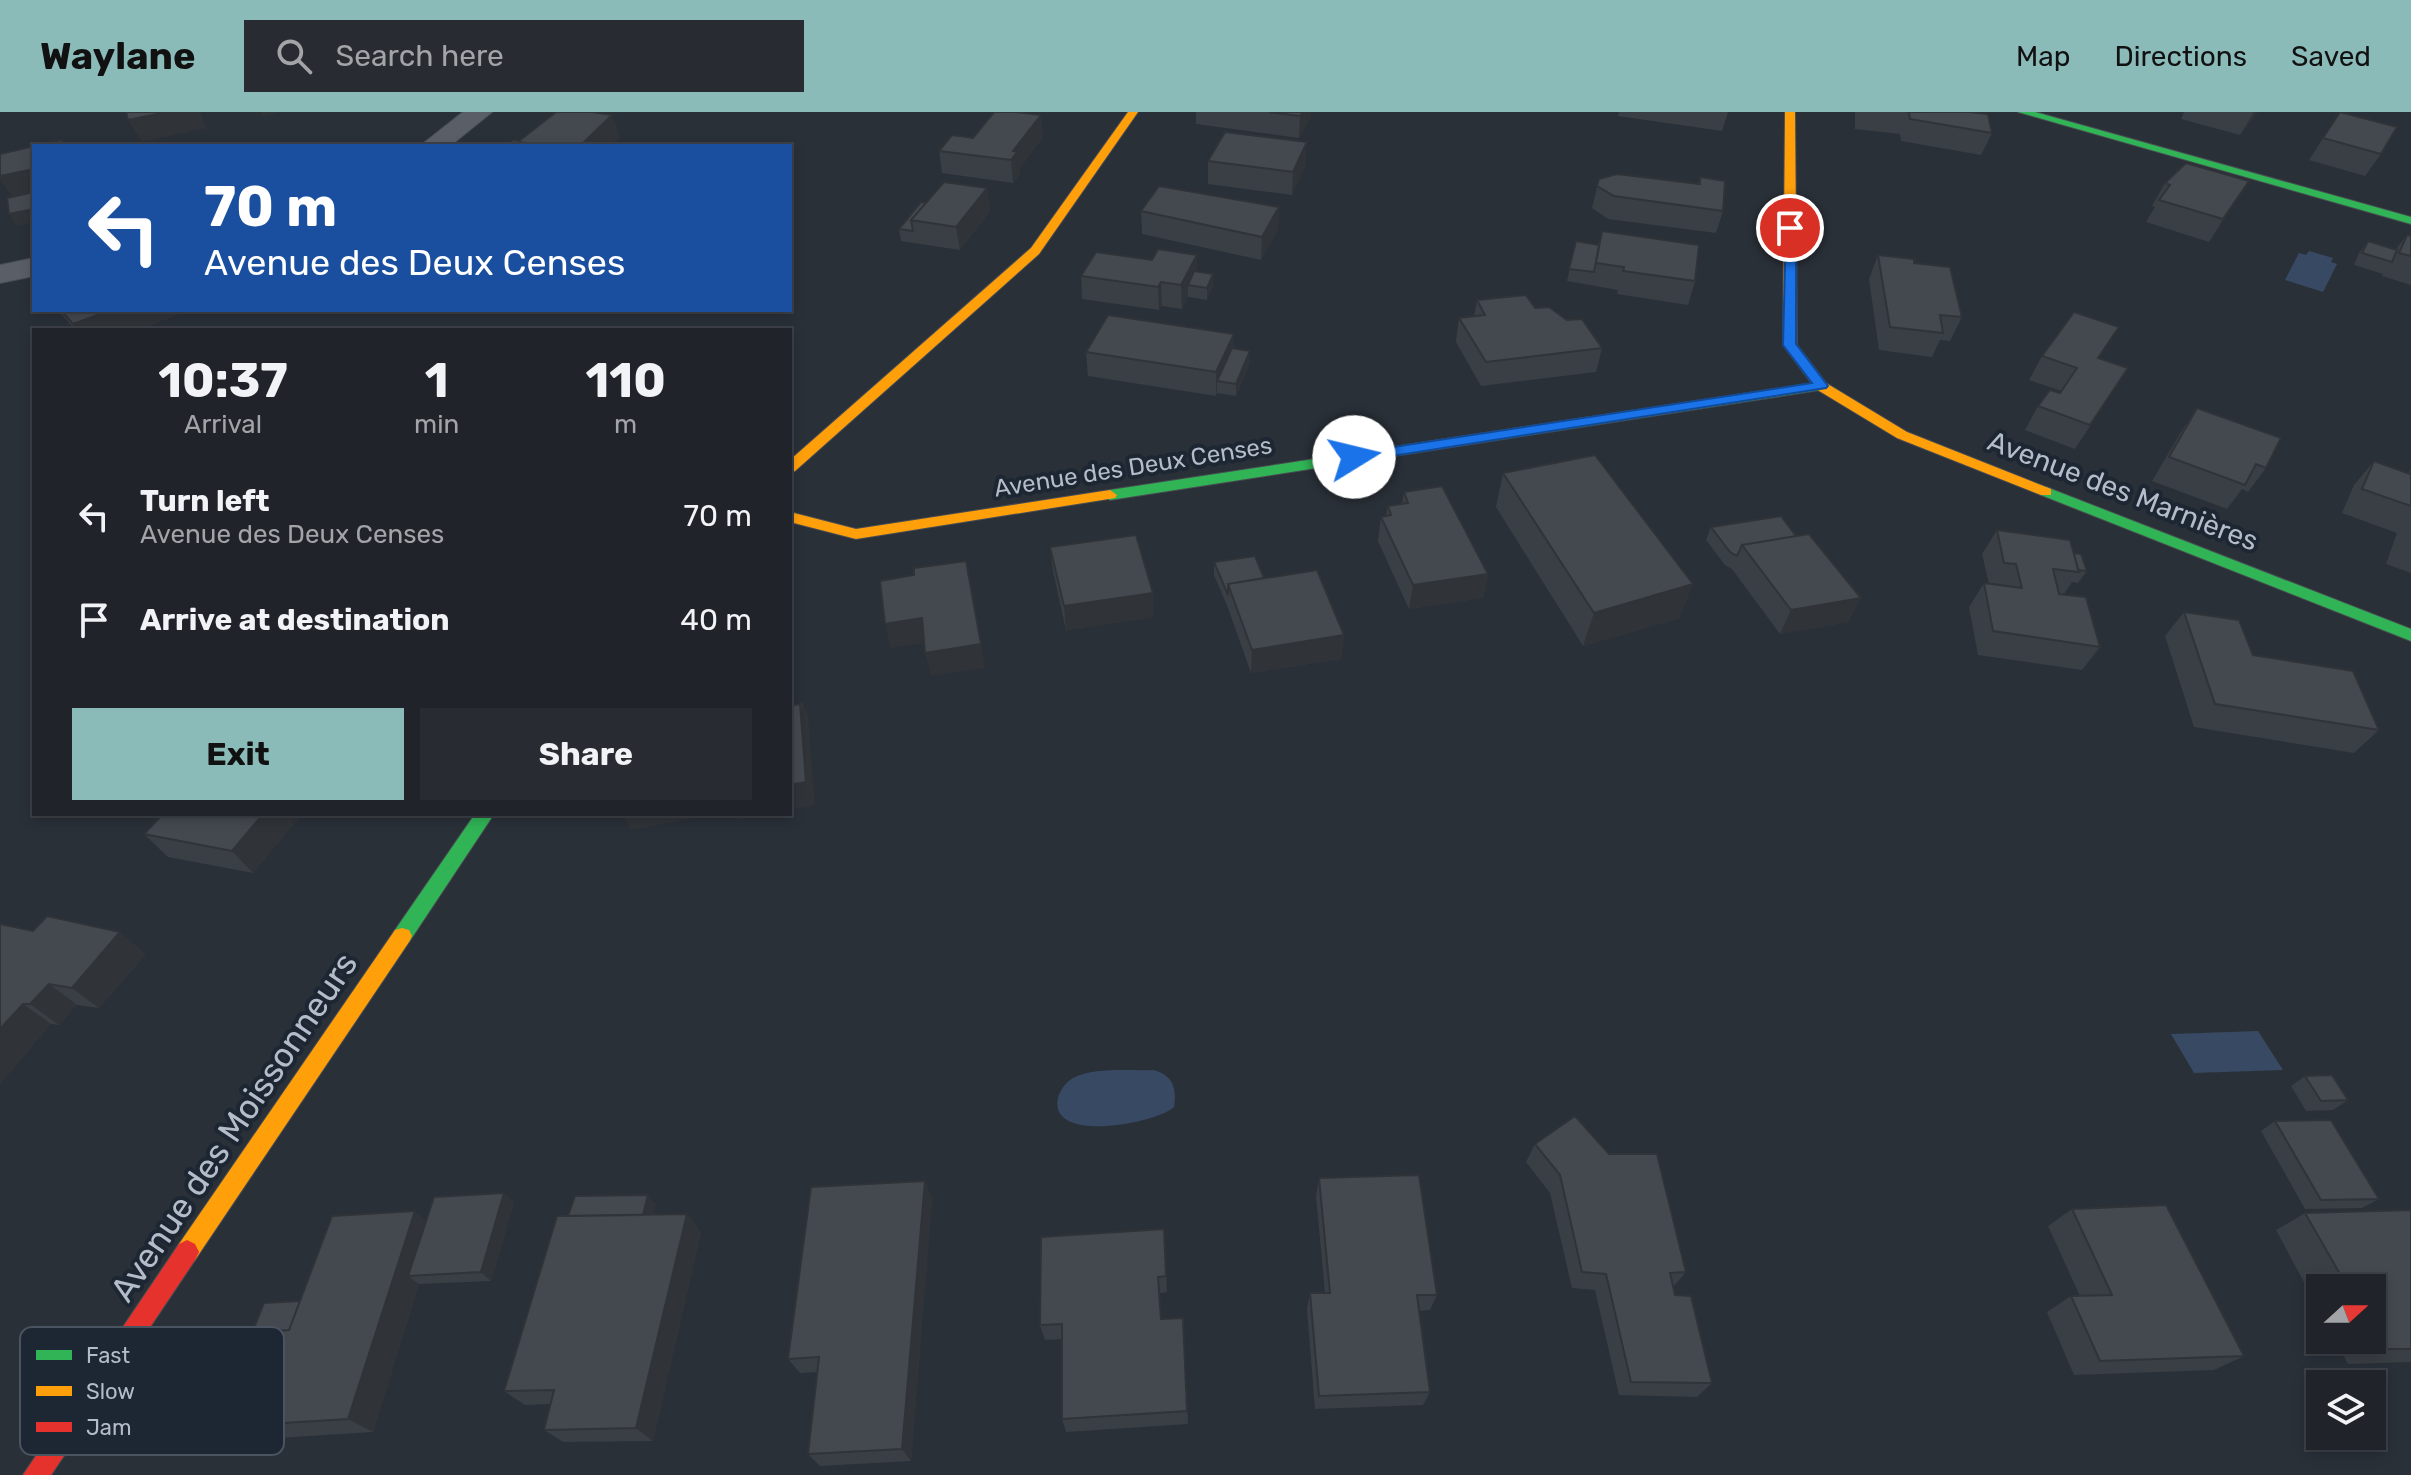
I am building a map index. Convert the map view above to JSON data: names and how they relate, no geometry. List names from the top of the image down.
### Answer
{
  "streets": {
    "street": ["Avenue des Deux Censes", "Avenue des Marnières", "Avenue des Moissonneurs"]
  },
  "crossings": [
    ["Avenue des Deux Censes", "Avenue des Marnières"]
  ],
  "legend": ["Fast", "Slow", "Jam"],
  "north": "right",
  "page": {
    "header": "Waylane",
    "search": "Search here",
    "nav": ["Map", "Directions", "Saved"],
    "turn": ["70 m", "Avenue des Deux Censes"],
    "eta": [
      "10:37",
      "Arrival",
      "1",
      "min",
      "110",
      "m"
    ],
    "list": [
      {
        "name": "Turn left",
        "note": "Avenue des Deux Censes",
        "value": "70 m"
      },
      {
        "name": "Arrive at destination",
        "value": "40 m"
      }
    ],
    "buttons": ["Exit", "Share"]
  }
}
